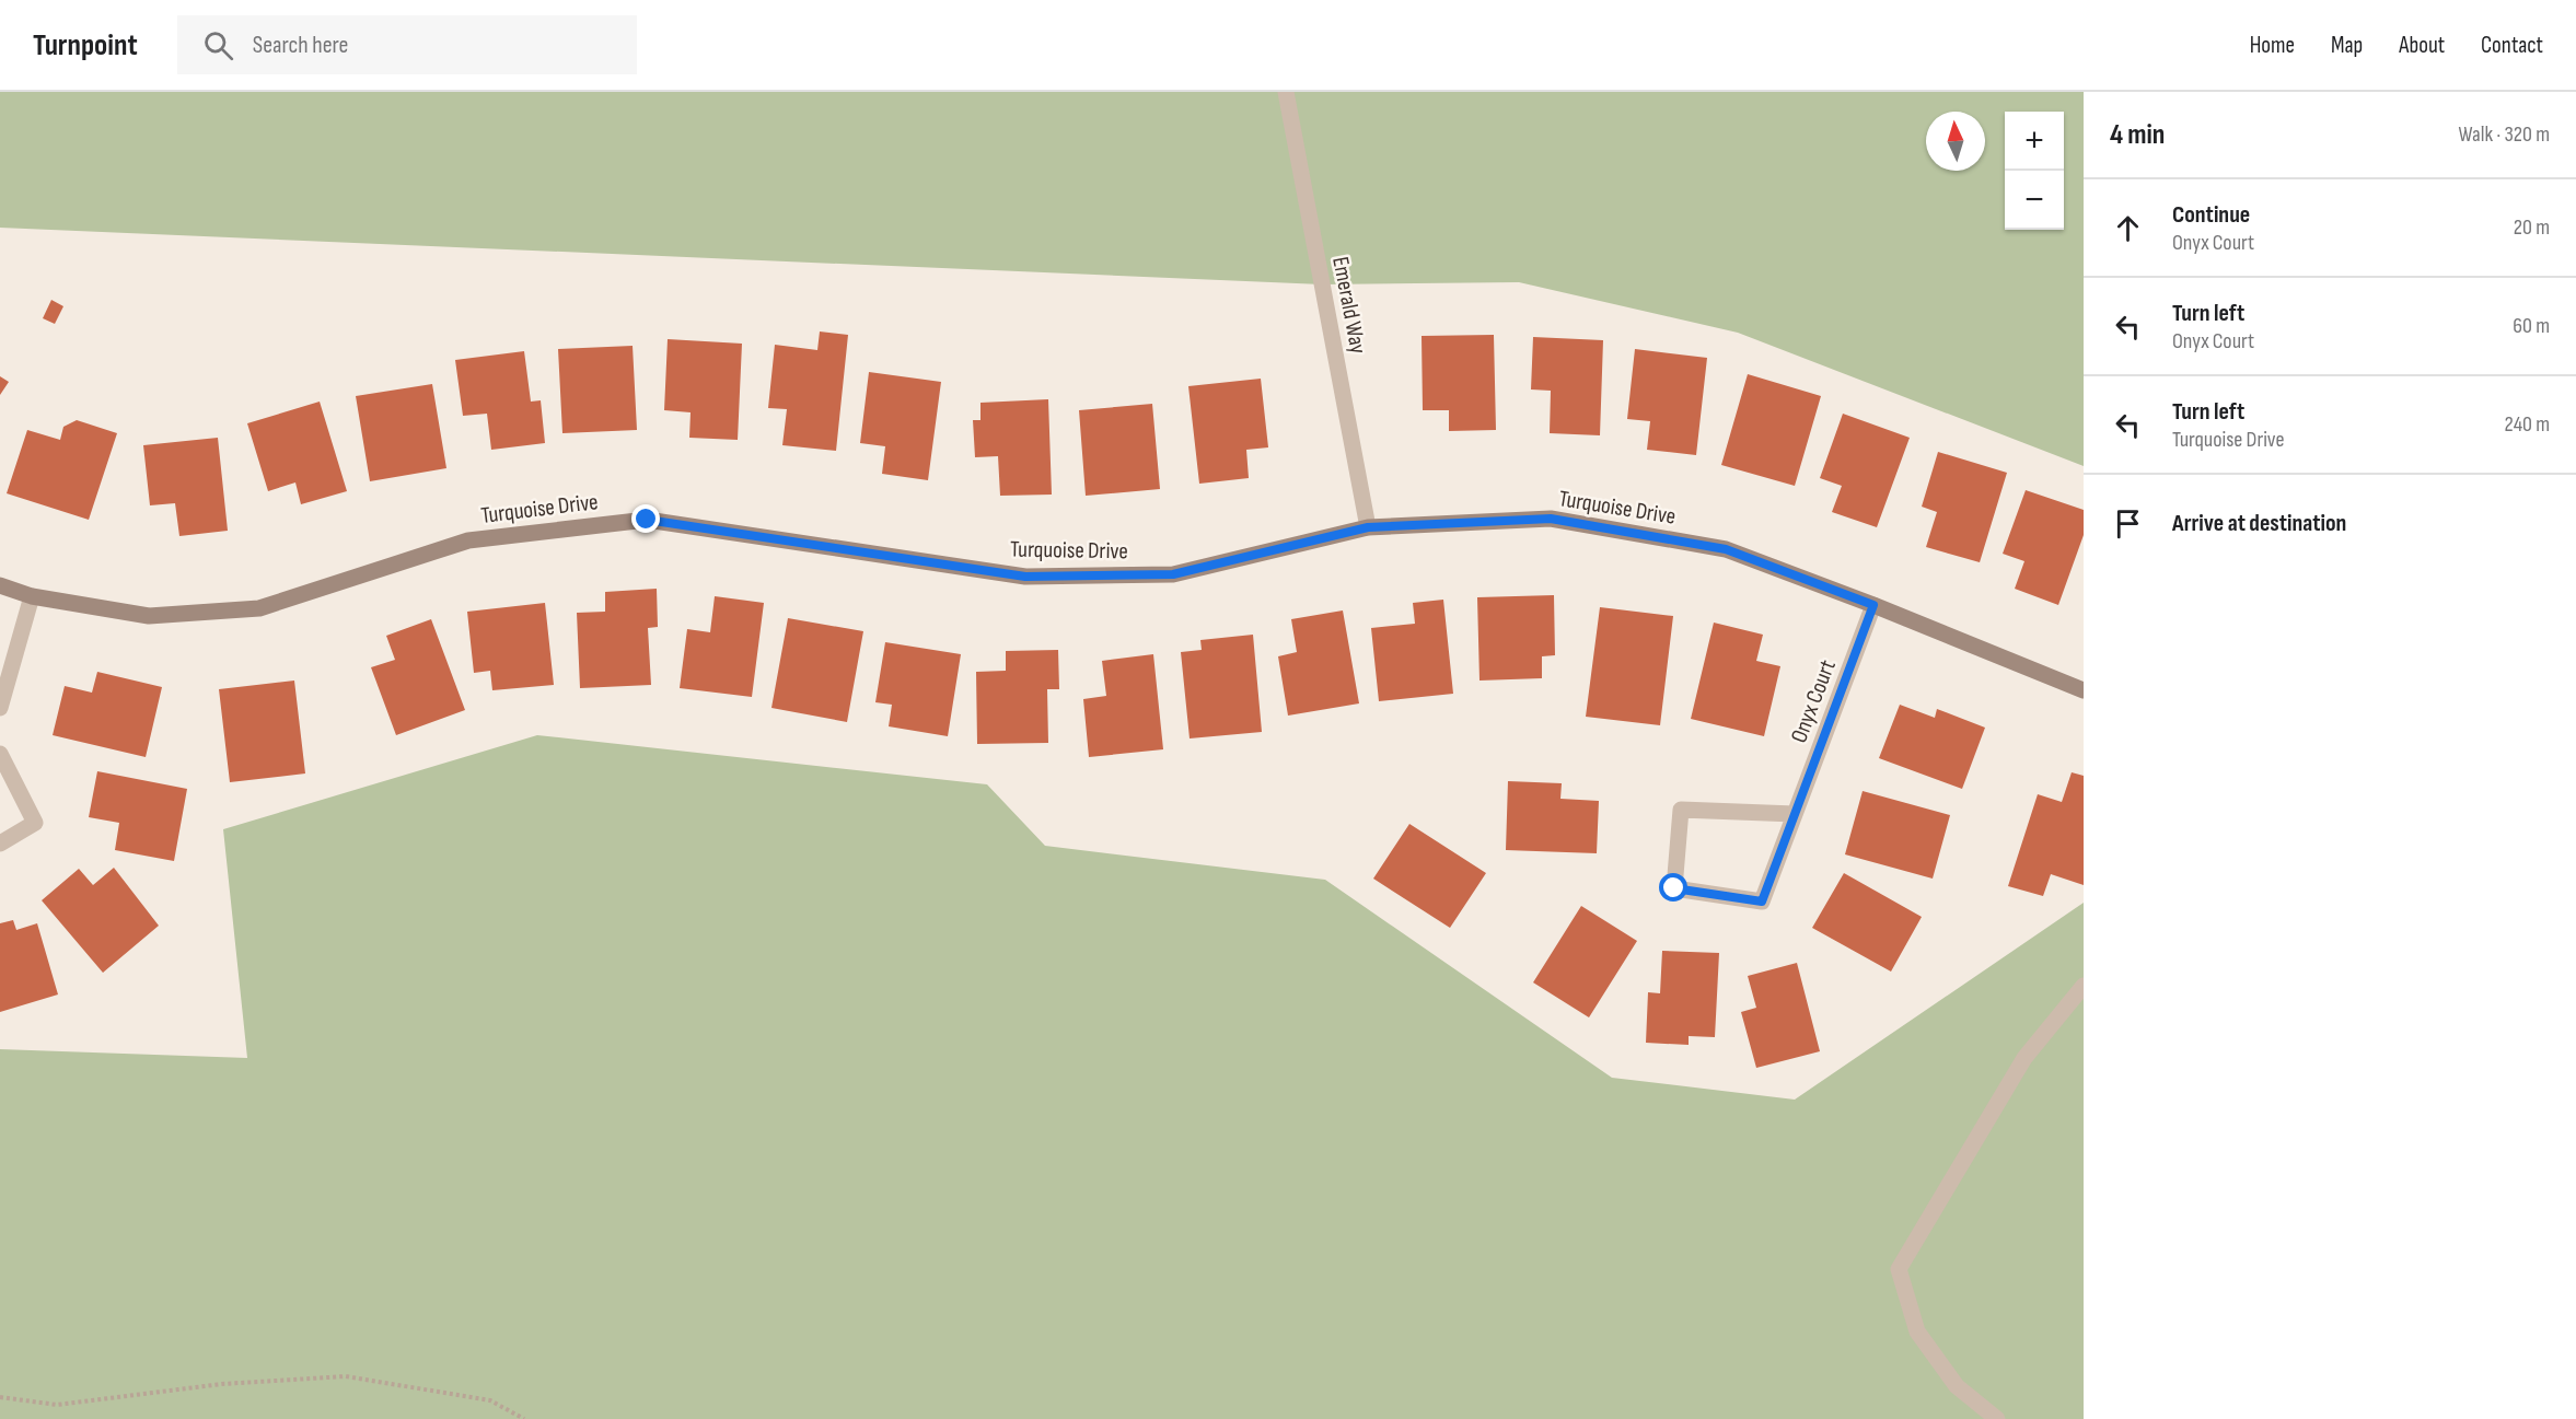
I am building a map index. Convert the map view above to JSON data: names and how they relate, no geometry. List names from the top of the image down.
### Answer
{
  "streets": {
    "street": ["Emerald Way", "Turquoise Drive", "Onyx Court"]
  },
  "crossings": [
    ["Emerald Way", "Turquoise Drive"],
    ["Turquoise Drive", "Onyx Court"]
  ],
  "north": "top",
  "page": {
    "header": "Turnpoint",
    "search": "Search here",
    "nav": [
      "Home",
      "Map",
      "About",
      "Contact"
    ],
    "heading": ["4 min", "Walk · 320 m"],
    "map_buttons": ["+", "−"],
    "list": [
      ["Continue", "Onyx Court", "20 m"],
      ["Turn left", "Onyx Court", "60 m"],
      ["Turn left", "Turquoise Drive", "240 m"],
      "Arrive at destination"
    ]
  }
}
